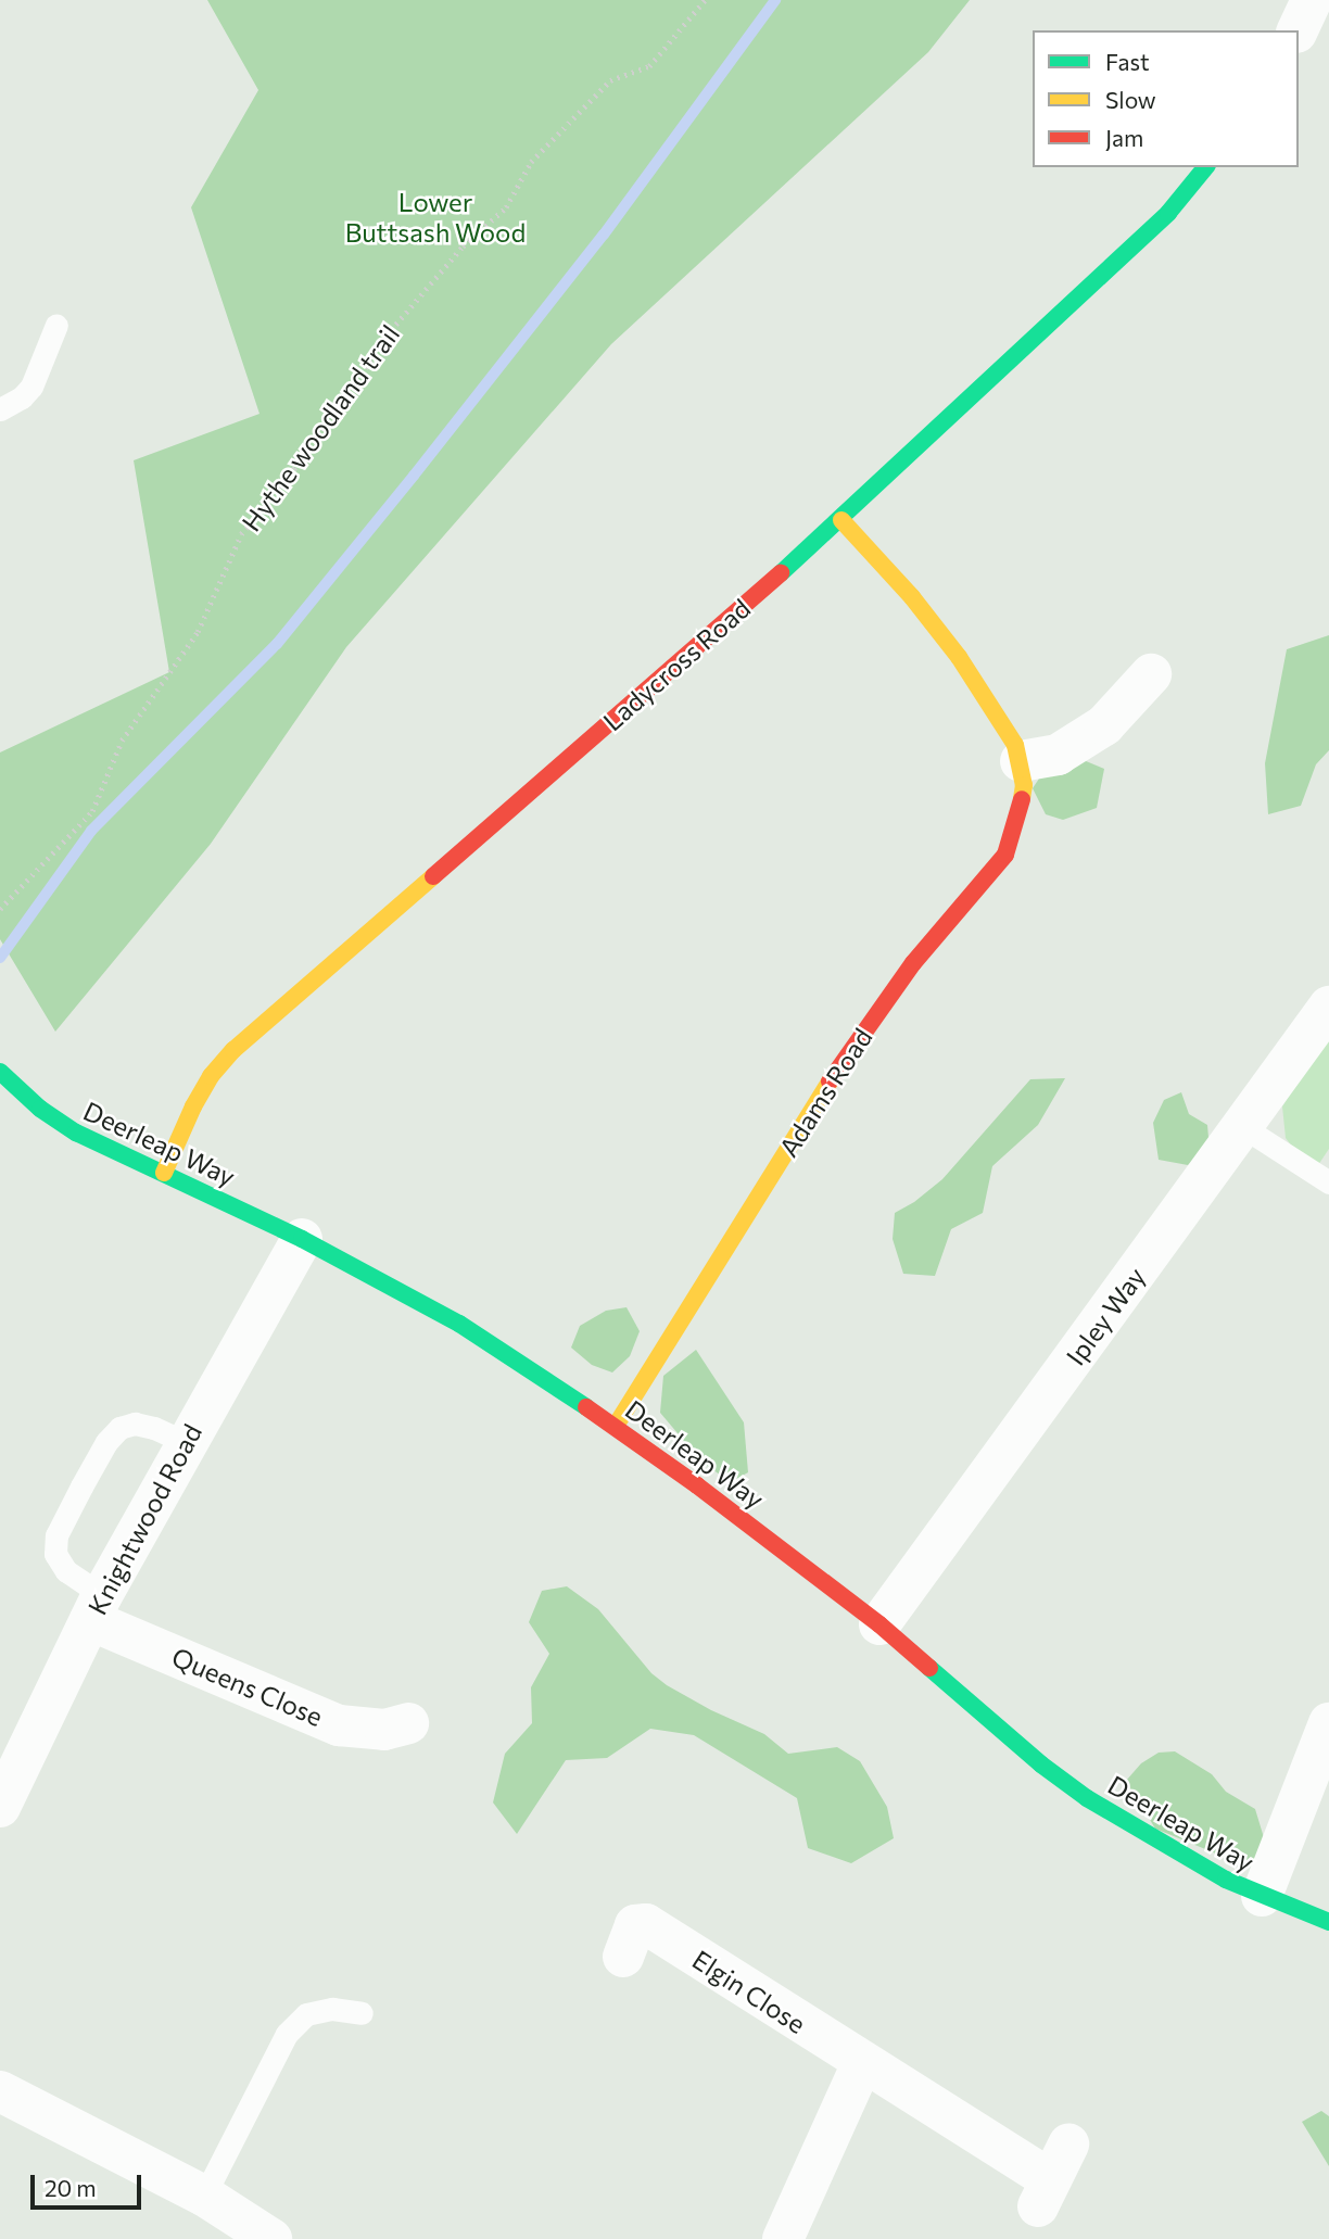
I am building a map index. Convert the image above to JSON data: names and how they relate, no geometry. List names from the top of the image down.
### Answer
{
  "streets": {
    "street": [
      "Ladycross Road",
      "Adams Road",
      "Deerleap Way",
      "Ipley Way",
      "Knightwood Road",
      "Queens Close",
      "Elgin Close"
    ],
    "path": ["Hythe woodland trail"]
  },
  "crossings": [
    ["Ladycross Road", "Adams Road"],
    ["Ladycross Road", "Deerleap Way"],
    ["Adams Road", "Deerleap Way"],
    ["Deerleap Way", "Ipley Way"],
    ["Deerleap Way", "Knightwood Road"],
    ["Knightwood Road", "Queens Close"]
  ],
  "parks": ["Lower Buttsash Wood"],
  "legend": ["Fast", "Slow", "Jam"],
  "scale_bar": "20 m"
}
